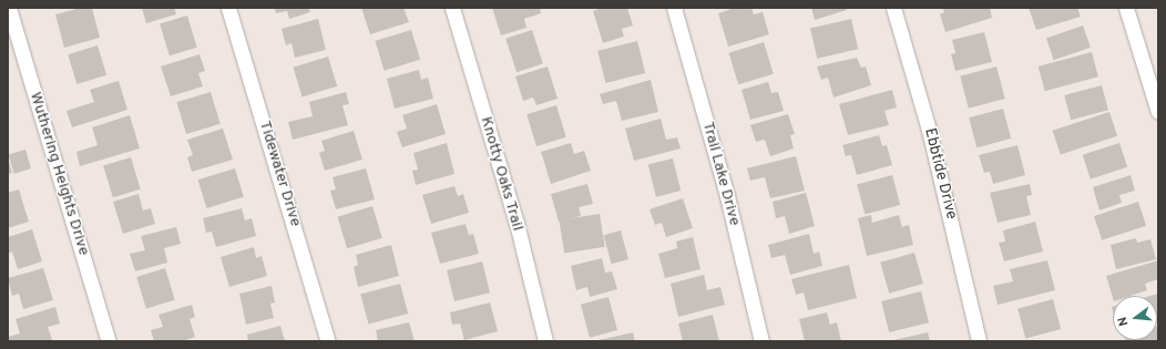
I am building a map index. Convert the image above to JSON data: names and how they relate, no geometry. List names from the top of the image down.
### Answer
{
  "streets": {
    "street": [
      "Wuthering Heights Drive",
      "Tidewater Drive",
      "Knotty Oaks Trail",
      "Trail Lake Drive",
      "Ebbtide Drive"
    ]
  },
  "north": "left"
}
